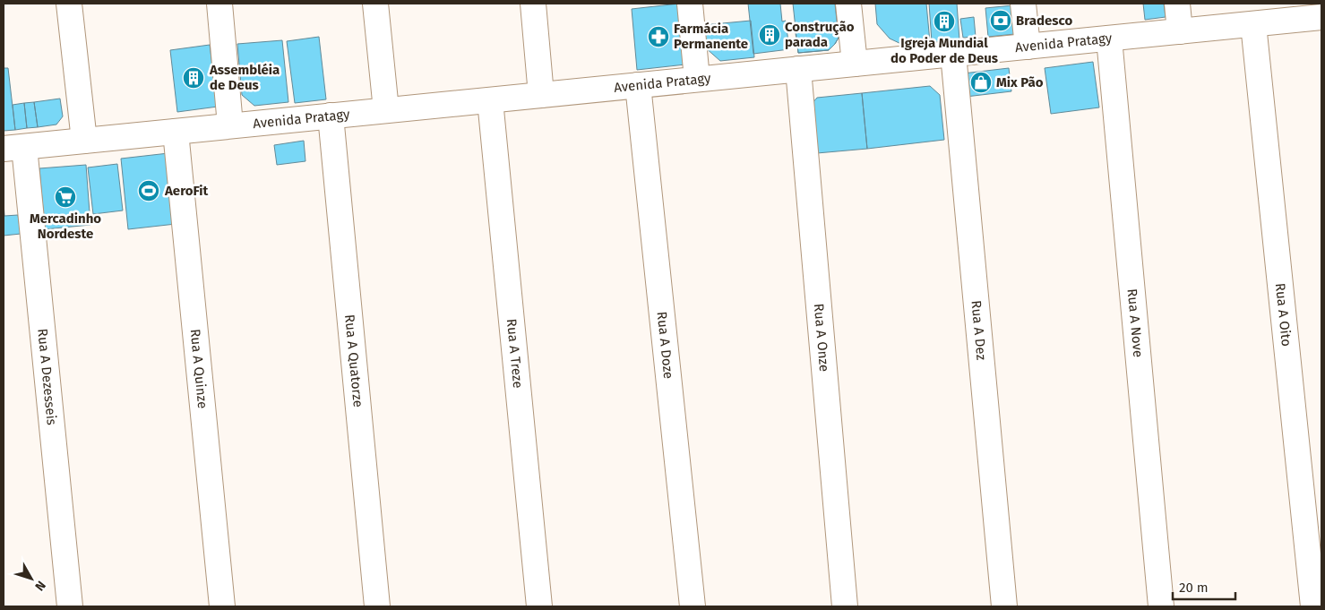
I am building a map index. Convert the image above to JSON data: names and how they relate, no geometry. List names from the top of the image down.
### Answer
{
  "streets": {
    "street": [
      "Avenida Pratagy",
      "Rua A Oito",
      "Rua A Nove",
      "Rua A Dez",
      "Rua A Onze",
      "Rua A Doze",
      "Rua A Treze",
      "Rua A Quatorze",
      "Rua A Quinze",
      "Rua A Dezesseis"
    ]
  },
  "crossings": [
    ["Avenida Pratagy", "Rua A Oito"],
    ["Avenida Pratagy", "Rua A Nove"],
    ["Avenida Pratagy", "Rua A Dez"],
    ["Avenida Pratagy", "Rua A Onze"],
    ["Avenida Pratagy", "Rua A Doze"],
    ["Avenida Pratagy", "Rua A Treze"],
    ["Avenida Pratagy", "Rua A Quatorze"],
    ["Avenida Pratagy", "Rua A Quinze"],
    ["Avenida Pratagy", "Rua A Dezesseis"]
  ],
  "places": {
    "bank": ["Bradesco"],
    "building": ["Igreja Mundial do Poder de Deus", "Construção parada", "Assembléia de Deus"],
    "pharmacy": ["Farmácia Permanente"],
    "shop": ["Mix Pão"],
    "sports": ["AeroFit"],
    "supermarket": ["Mercadinho Nordeste"]
  },
  "scale_bar": "20 m",
  "north": "bottom right"
}
